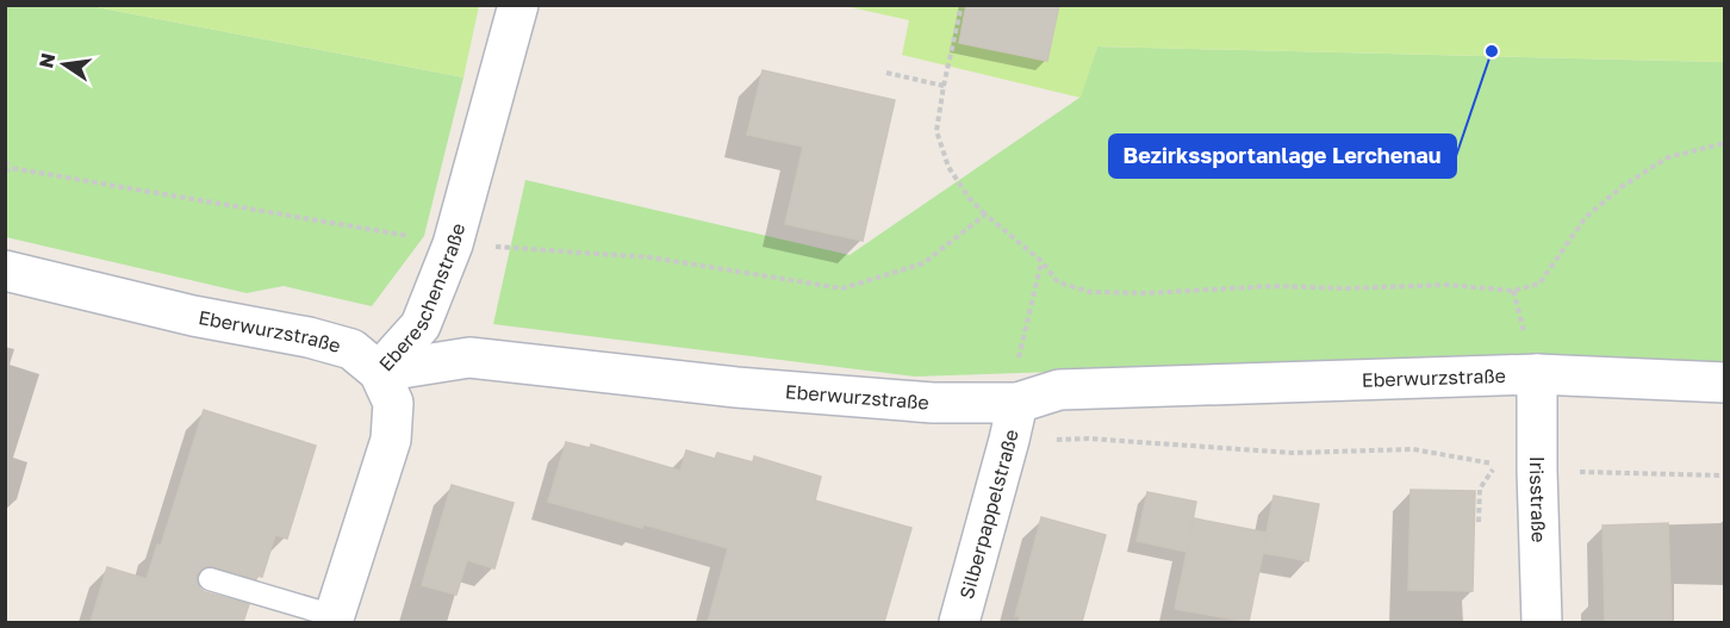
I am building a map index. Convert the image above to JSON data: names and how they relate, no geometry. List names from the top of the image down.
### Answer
{
  "streets": {
    "street": [
      "Ebereschenstraße",
      "Eberwurzstraße",
      "Irisstraße",
      "Silberpappelstraße"
    ]
  },
  "crossings": [
    ["Ebereschenstraße", "Eberwurzstraße"],
    ["Eberwurzstraße", "Irisstraße"],
    ["Eberwurzstraße", "Silberpappelstraße"]
  ],
  "places": ["Bezirkssportanlage Lerchenau"],
  "north": "left"
}
